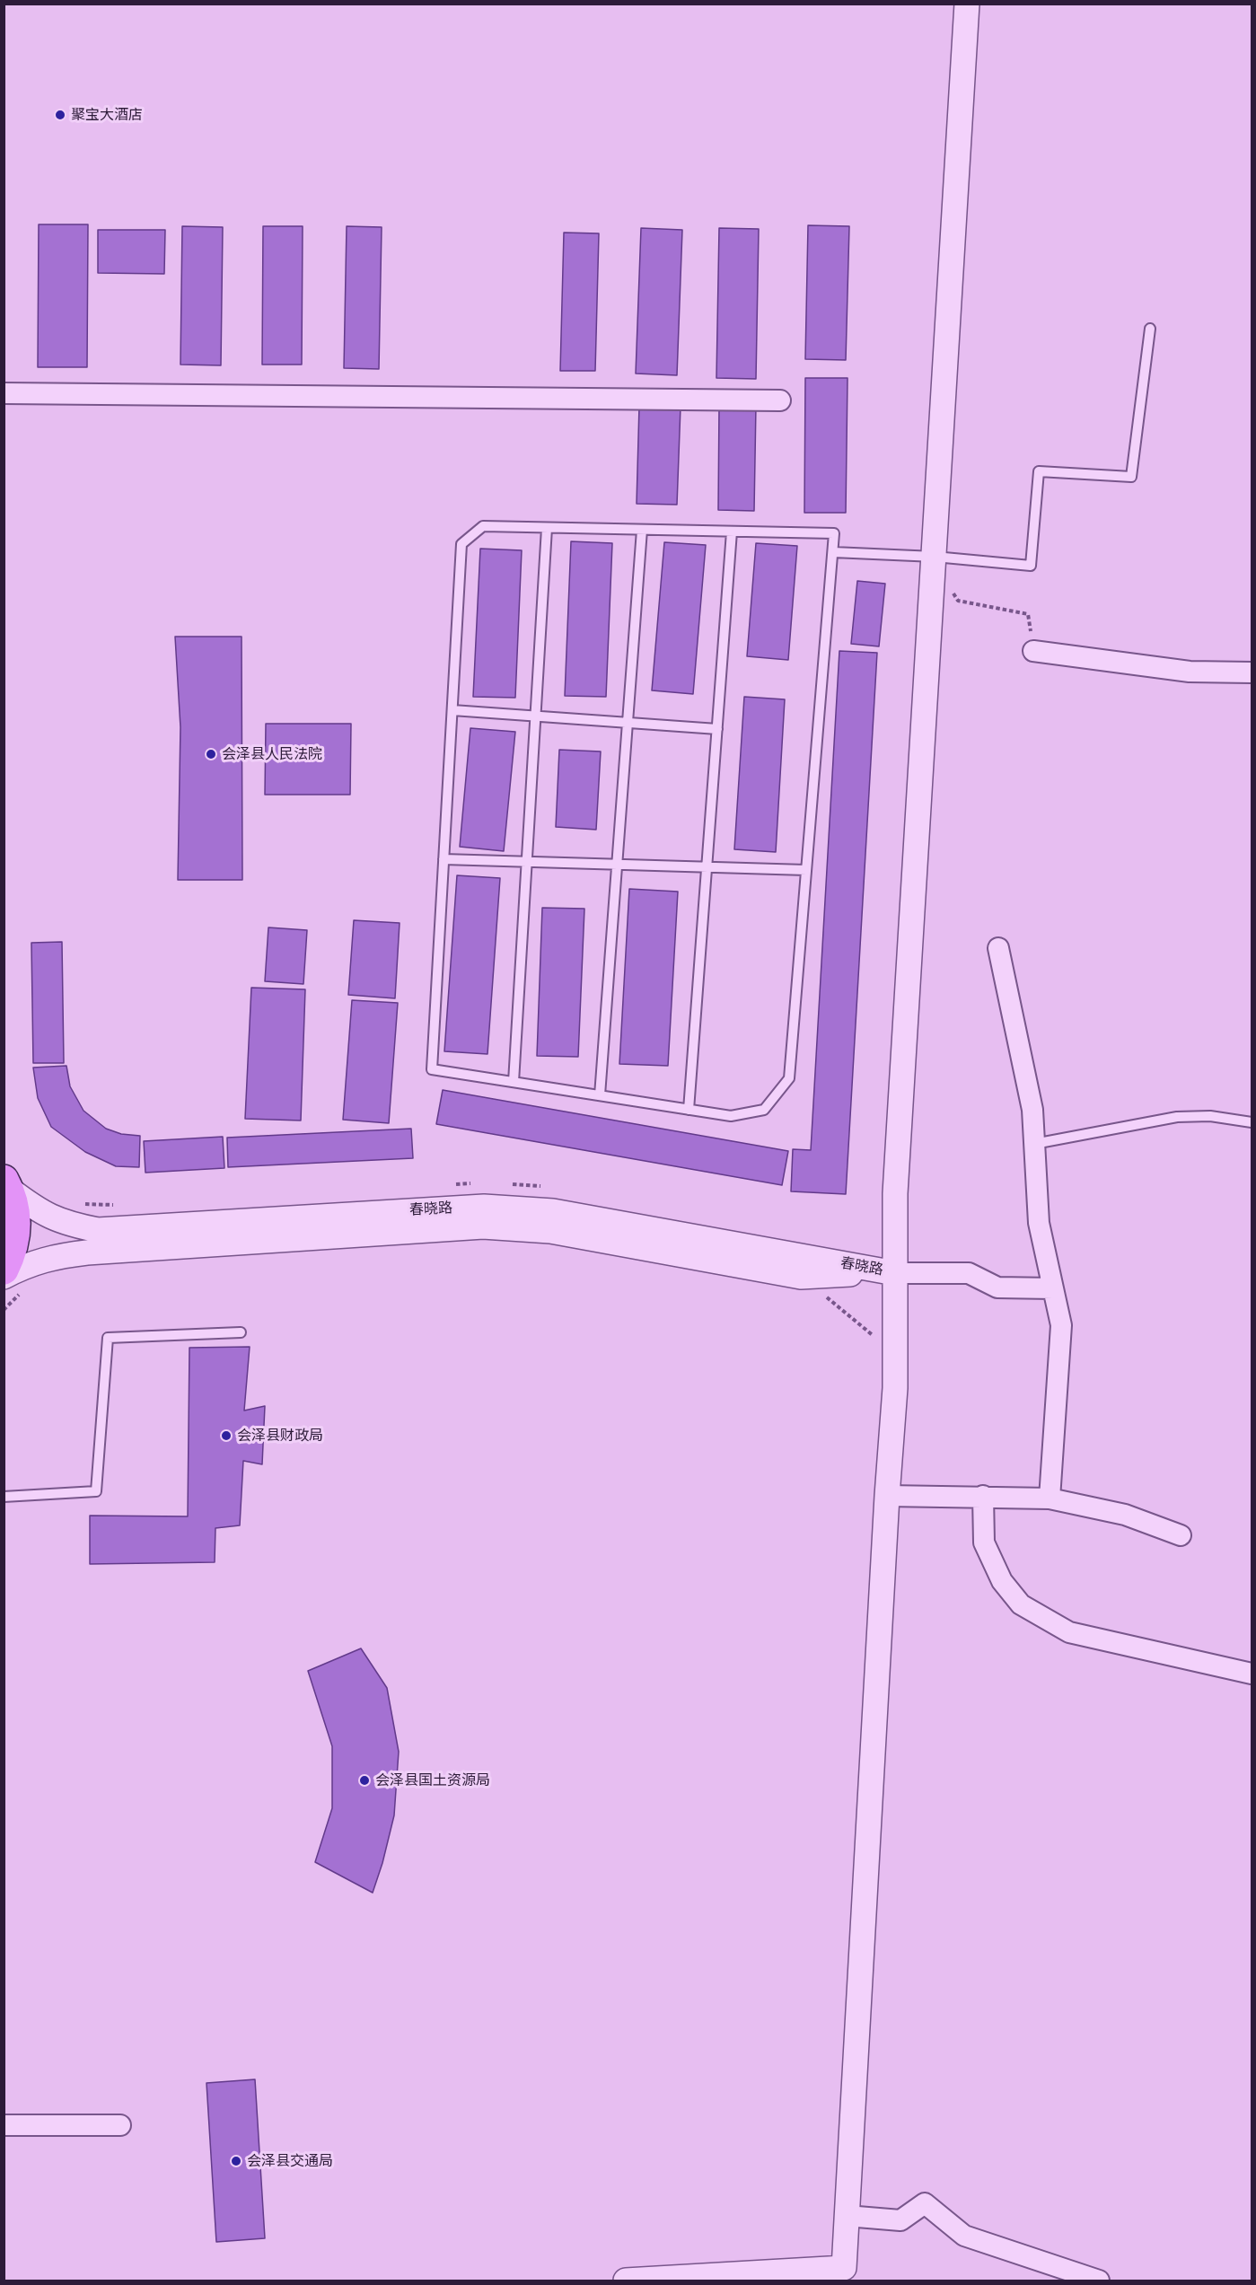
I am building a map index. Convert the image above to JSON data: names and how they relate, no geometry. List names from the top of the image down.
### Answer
{
  "streets": {
    "street": ["春晓路"]
  },
  "places": [
    "聚宝大酒店",
    "会泽县人民法院",
    "会泽县财政局",
    "会泽县国土资源局",
    "会泽县交通局"
  ]
}
